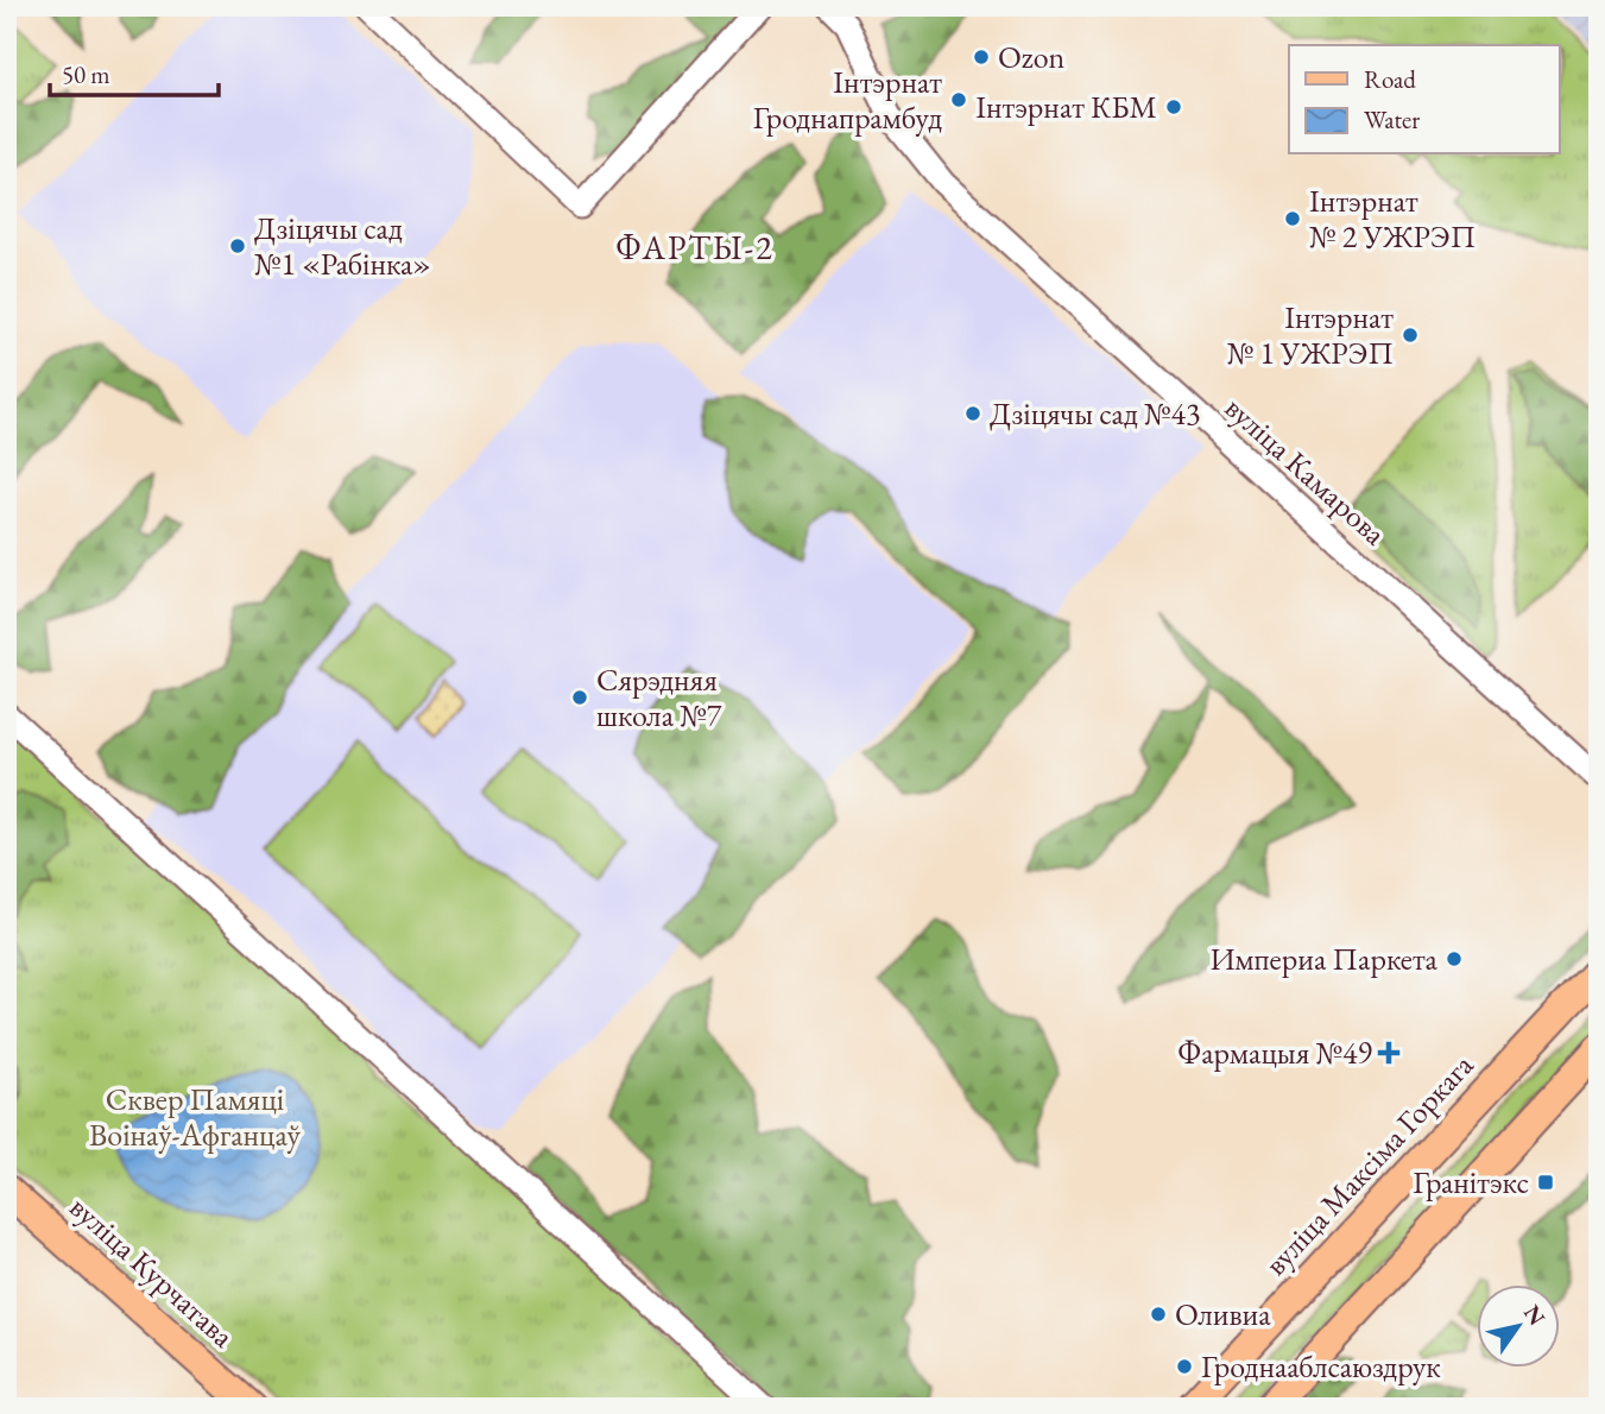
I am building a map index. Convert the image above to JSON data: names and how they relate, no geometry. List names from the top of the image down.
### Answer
{
  "streets": {
    "main road": ["вуліца Максіма Горкага", "вуліца Курчатава"],
    "street": ["вуліца Камарова"]
  },
  "districts": ["ФАРТЫ-2"],
  "parks": ["Сквер Памяці Воінаў-Афганцаў"],
  "places": {
    "other": [
      "Ozon",
      "Інтэрнат Гроднапрамбуд",
      "Інтэрнат КБМ",
      "Інтэрнат № 2 УЖРЭП",
      "Дзіцячы сад №1 «Рабінка»",
      "Інтэрнат № 1 УЖРЭП",
      "Дзіцячы сад №43",
      "Сярэдняя школа №7",
      "Империа Паркета",
      "Оливиа",
      "Гроднааблсаюздрук"
    ],
    "health": ["Фармацыя №49"],
    "transit": ["Гранітэкс"]
  },
  "legend": ["Road", "Water"],
  "scale_bar": "50 m",
  "north": "top right"
}
